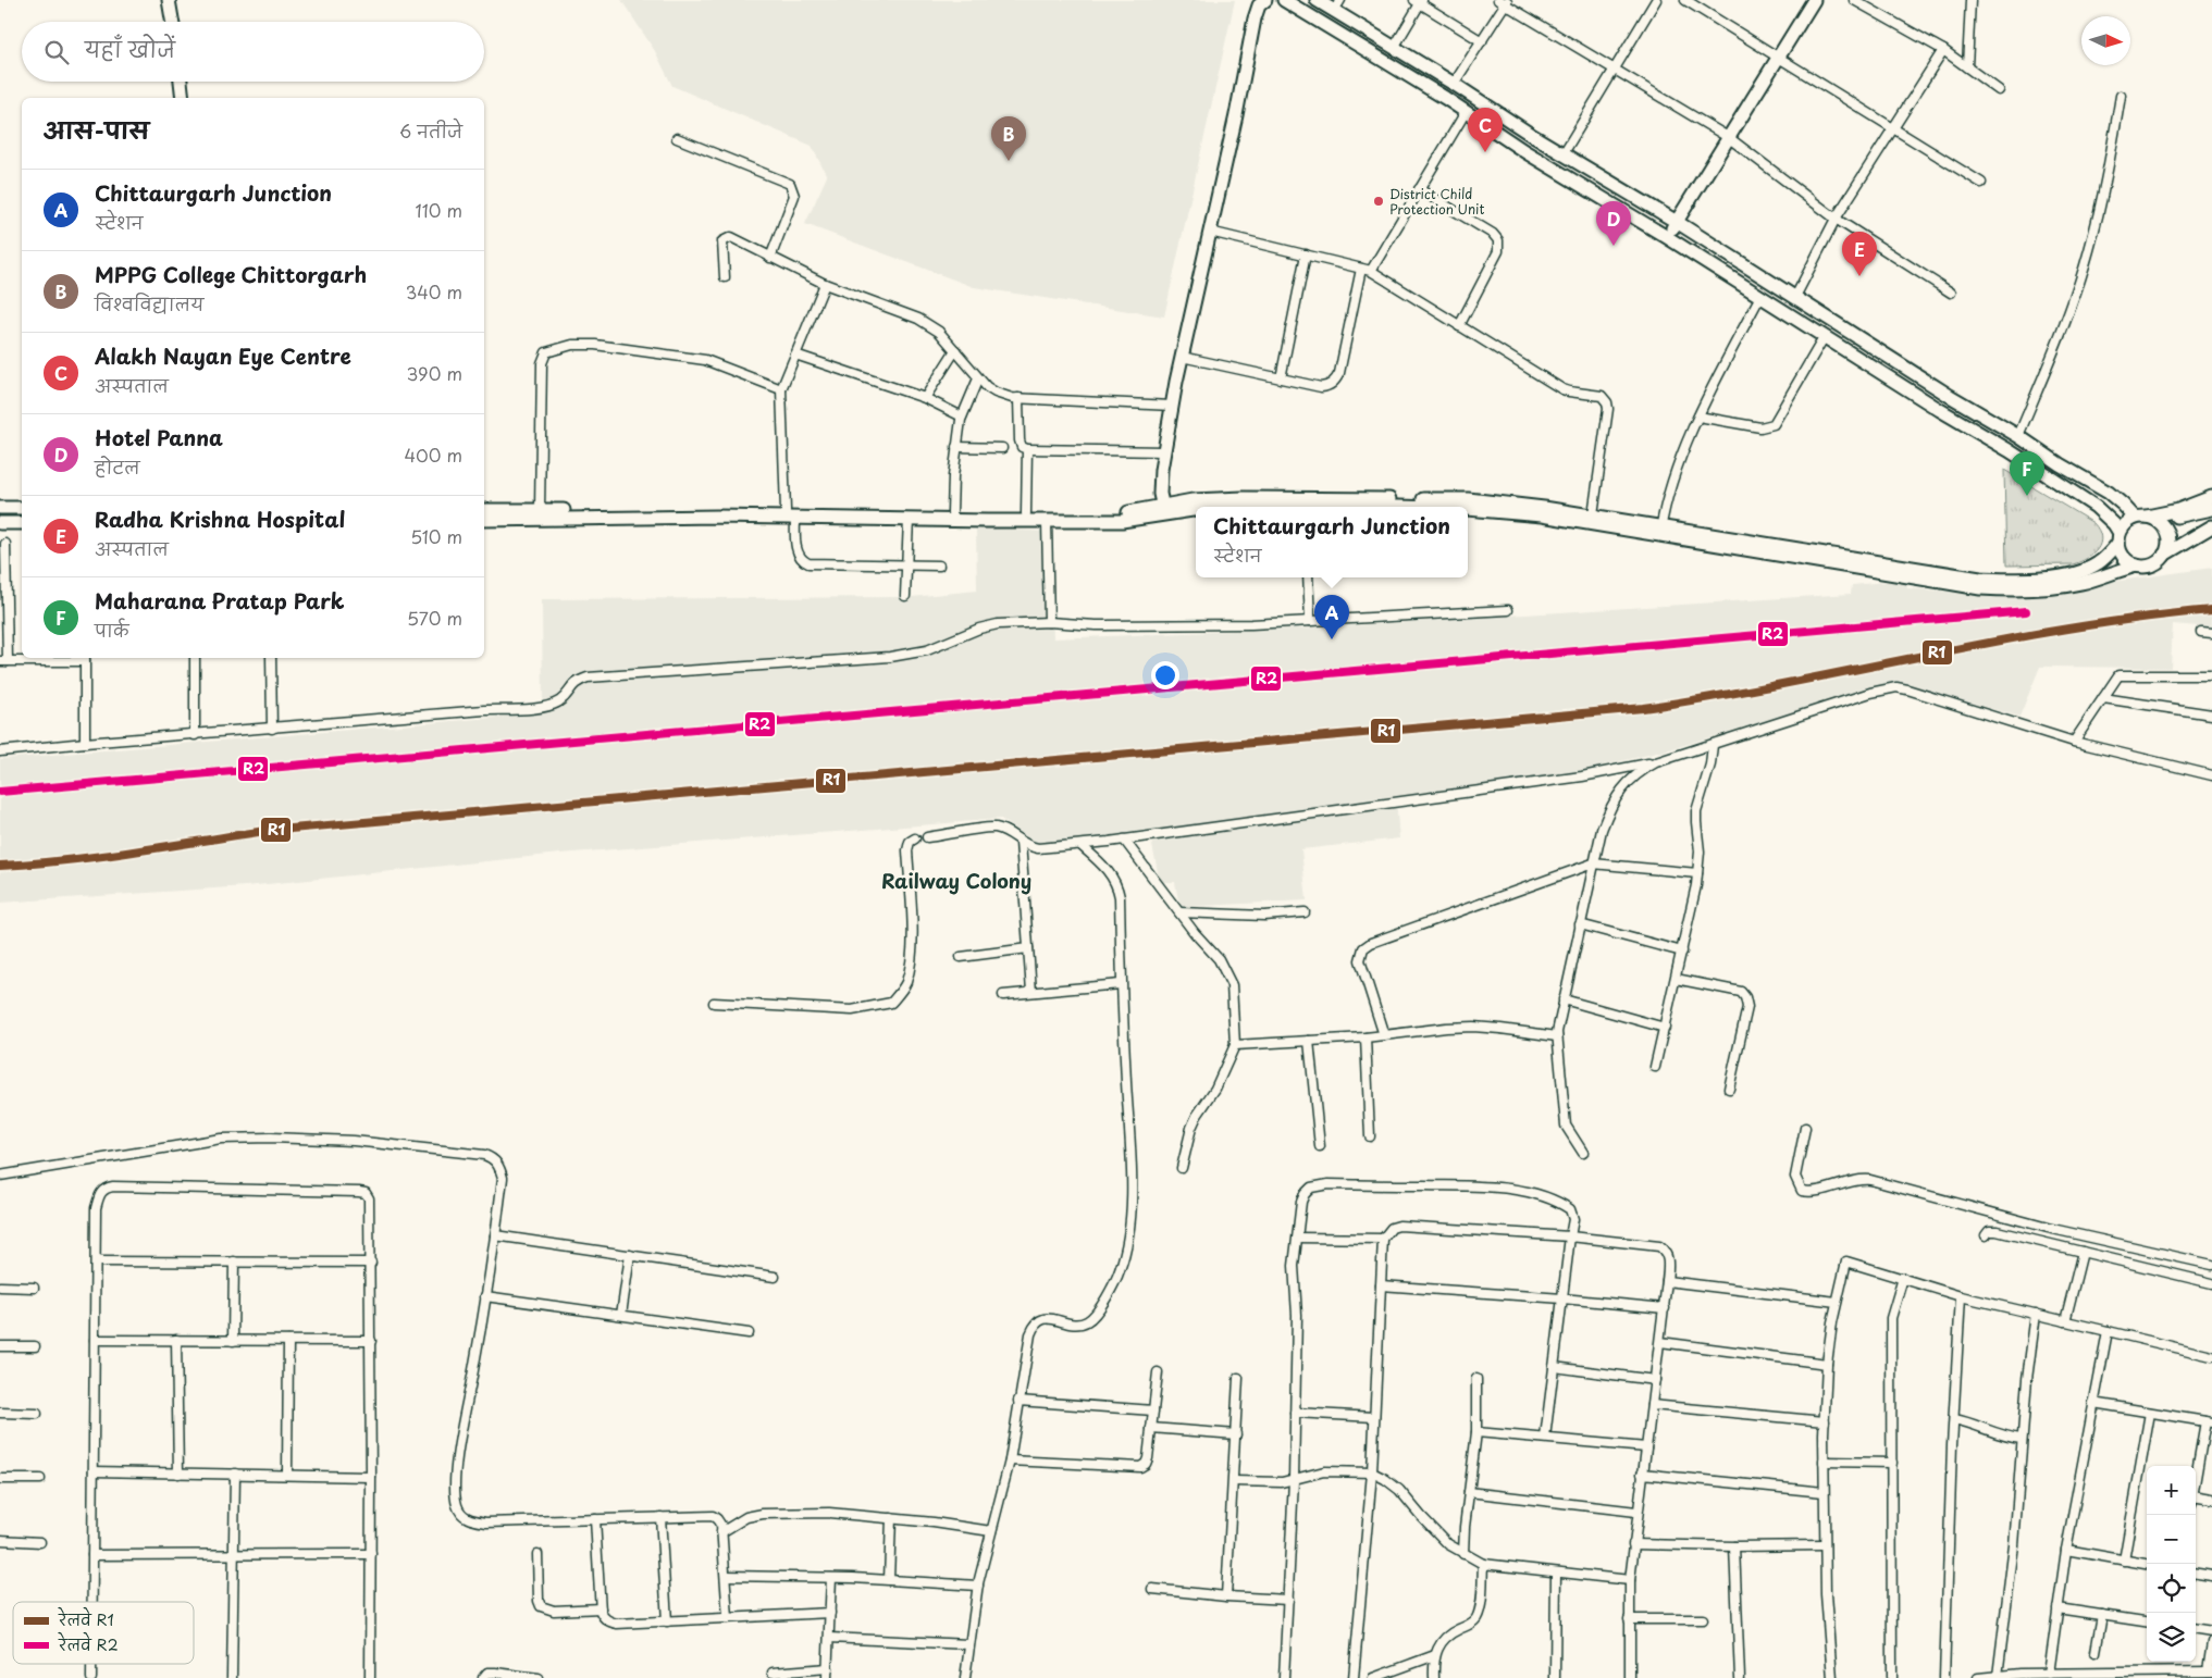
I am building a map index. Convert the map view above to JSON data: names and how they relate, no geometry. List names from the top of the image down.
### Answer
{
  "districts": ["Railway Colony"],
  "places": ["District Child Protection Unit"],
  "lines": ["rail line R1", "rail line R2"],
  "legend": ["रेलवे R1", "रेलवे R2"],
  "north": "right",
  "page": {
    "search": "यहाँ खोजें",
    "heading": ["आस-पास", "6 नतीजे"],
    "pins": [
      "C",
      "B",
      "D",
      "E",
      "F",
      "A"
    ],
    "list": [
      {
        "mark": "A",
        "name": "Chittaurgarh Junction",
        "note": "स्टेशन",
        "value": "110 m"
      },
      {
        "mark": "B",
        "name": "MPPG College Chittorgarh",
        "note": "विश्वविद्यालय",
        "value": "340 m"
      },
      {
        "mark": "C",
        "name": "Alakh Nayan Eye Centre",
        "note": "अस्पताल",
        "value": "390 m"
      },
      {
        "mark": "D",
        "name": "Hotel Panna",
        "note": "होटल",
        "value": "400 m"
      },
      {
        "mark": "E",
        "name": "Radha Krishna Hospital",
        "note": "अस्पताल",
        "value": "510 m"
      },
      {
        "mark": "F",
        "name": "Maharana Pratap Park",
        "note": "पार्क",
        "value": "570 m"
      }
    ],
    "popup": ["Chittaurgarh Junction", "स्टेशन"],
    "map_buttons": ["+", "−"]
  }
}
